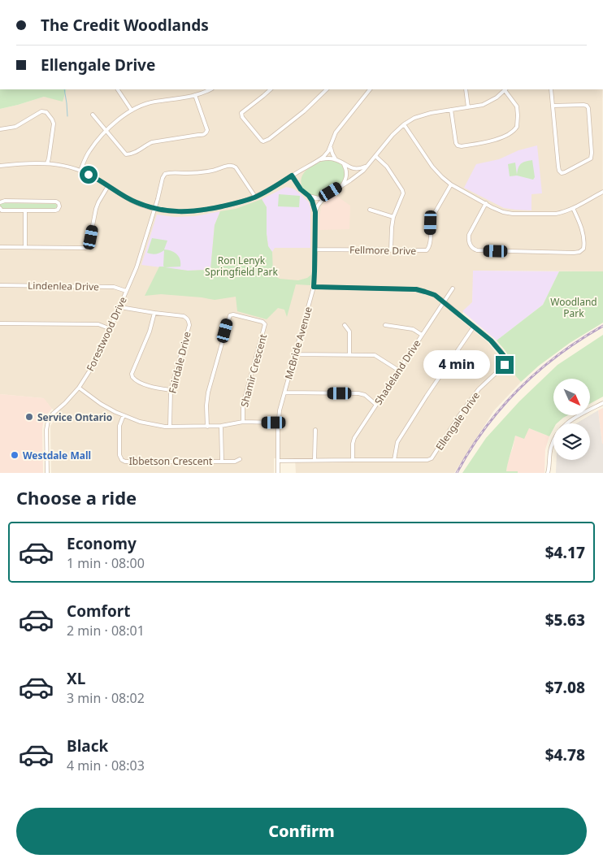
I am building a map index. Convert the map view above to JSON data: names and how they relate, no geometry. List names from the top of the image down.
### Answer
{
  "streets": {
    "street": [
      "Fellmore Drive",
      "Lindenlea Drive",
      "Forestwood Drive",
      "McBride Avenue",
      "Fairdale Drive",
      "Shamir Crescent",
      "Shadeland Drive",
      "Ellengale Drive",
      "Ibbetson Crescent"
    ]
  },
  "crossings": [
    ["Fellmore Drive", "McBride Avenue"],
    ["Lindenlea Drive", "Forestwood Drive"],
    ["Forestwood Drive", "Fairdale Drive"],
    ["McBride Avenue", "Ellengale Drive"],
    ["Shadeland Drive", "Ellengale Drive"]
  ],
  "parks": ["Ron Lenyk Springfield Park", "Woodland Park"],
  "places": ["Service Ontario", "Westdale Mall"],
  "north": "bottom right",
  "page": {
    "banner": ["The Credit Woodlands", "Ellengale Drive"],
    "bubble": "4 min",
    "heading": "Choose a ride",
    "list": [
      {
        "name": "Economy",
        "note": "1 min · 08:00",
        "value": "$4.17"
      },
      {
        "name": "Comfort",
        "note": "2 min · 08:01",
        "value": "$5.63"
      },
      {
        "name": "XL",
        "note": "3 min · 08:02",
        "value": "$7.08"
      },
      {
        "name": "Black",
        "note": "4 min · 08:03",
        "value": "$4.78"
      }
    ],
    "buttons": "Confirm"
  }
}
